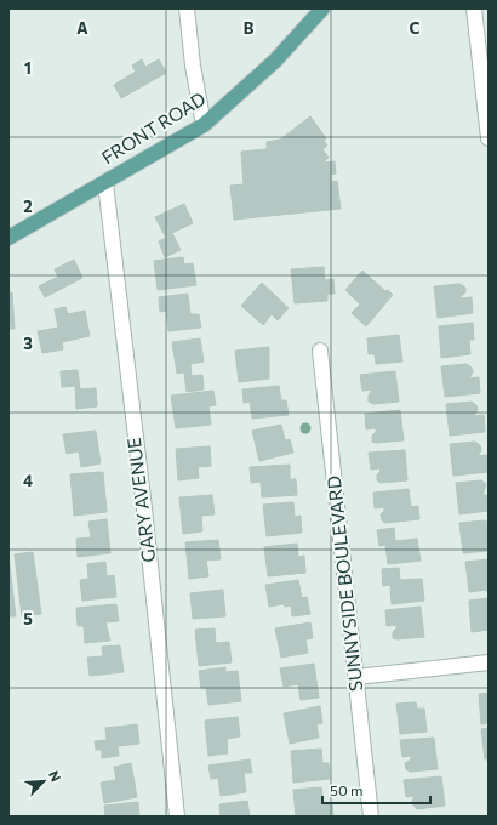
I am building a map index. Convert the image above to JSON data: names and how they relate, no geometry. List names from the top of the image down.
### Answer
{
  "streets": {
    "main road": ["FRONT ROAD"],
    "street": ["GARY AVENUE", "SUNNYSIDE BOULEVARD"]
  },
  "crossings": [
    ["FRONT ROAD", "GARY AVENUE"]
  ],
  "scale_bar": "50 m",
  "north": "top right",
  "grid": {
    "columns": ["A", "B", "C"],
    "rows": [
      "1",
      "2",
      "3",
      "4",
      "5"
    ]
  }
}
